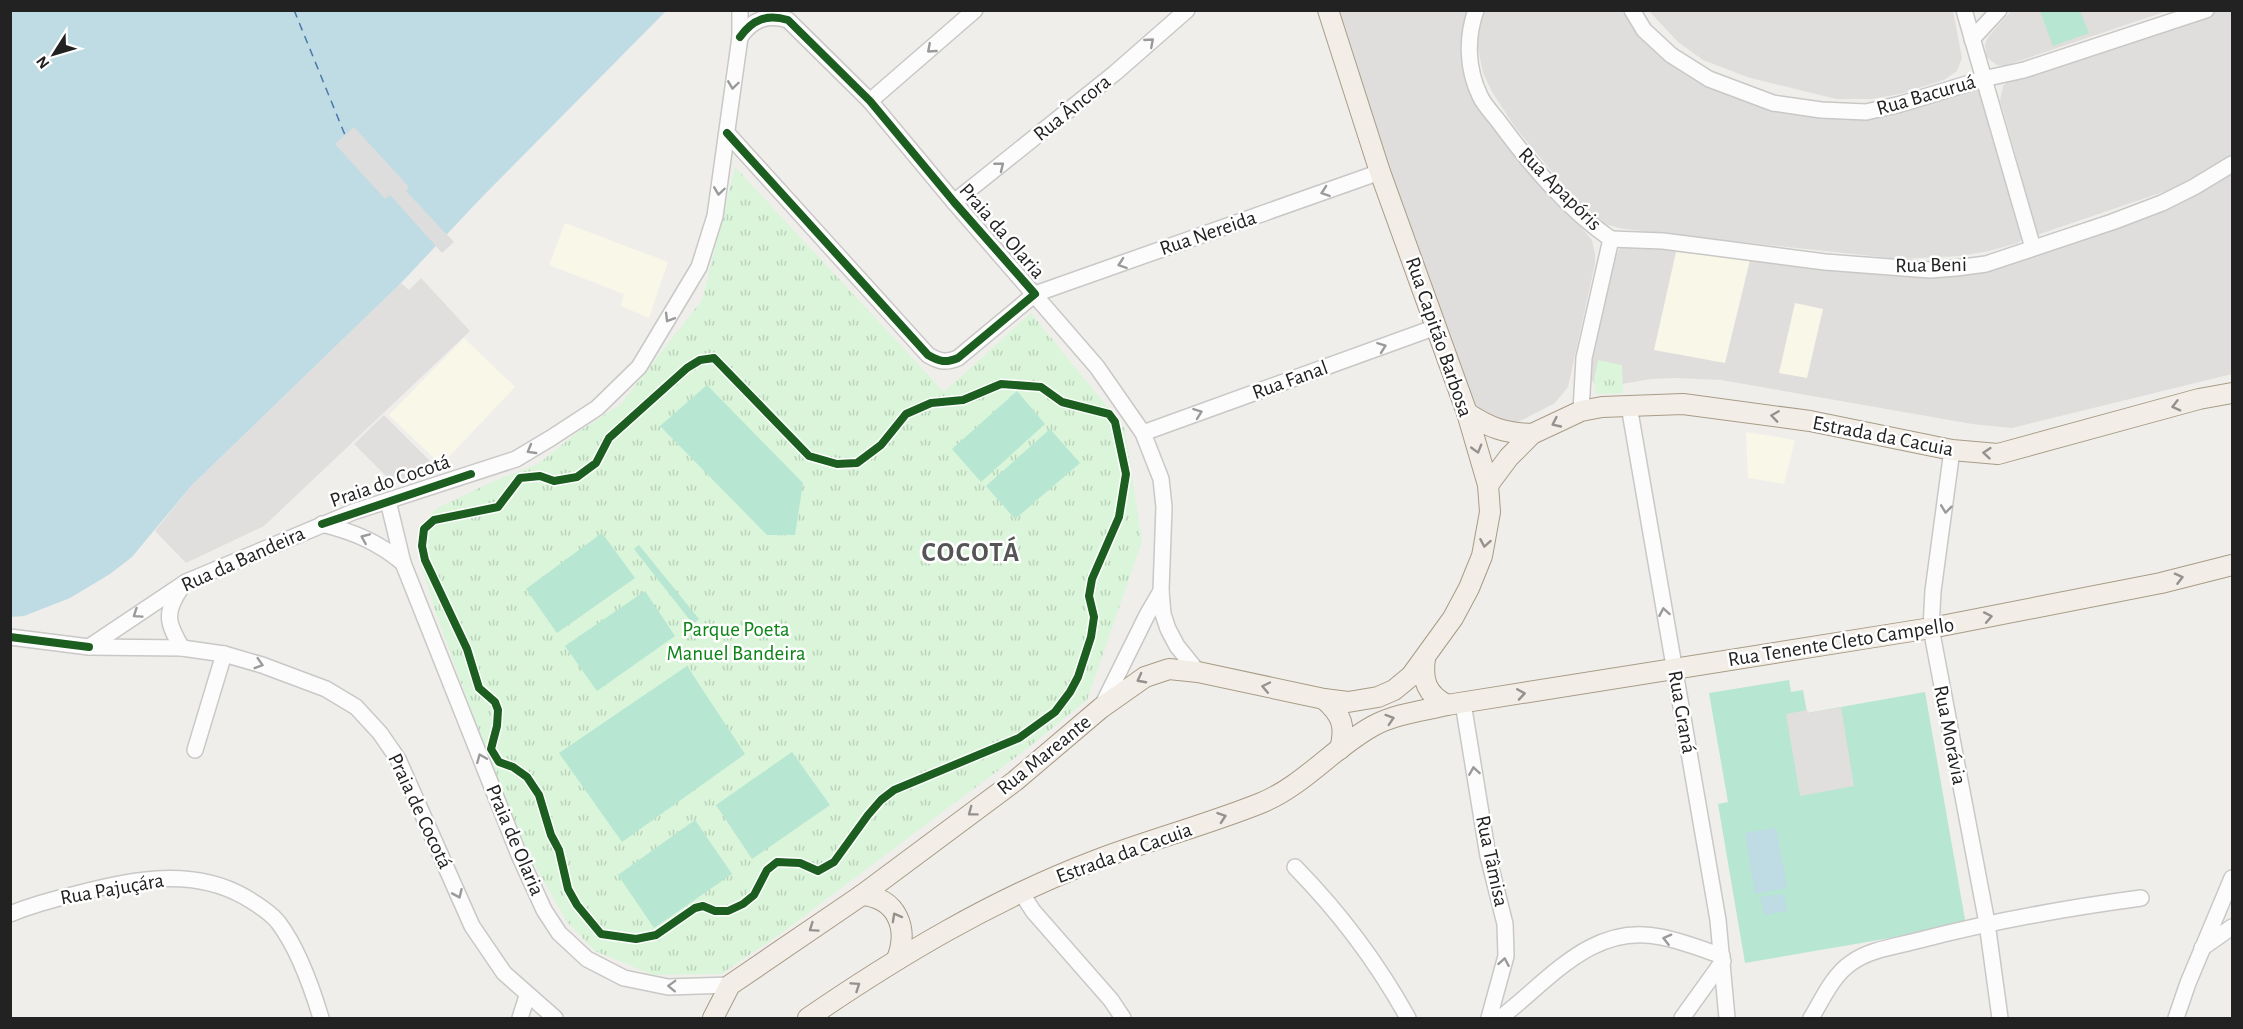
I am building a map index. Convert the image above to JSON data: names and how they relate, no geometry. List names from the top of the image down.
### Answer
{
  "streets": {
    "main road": [
      "Rua Capitão Barbosa",
      "Estrada da Cacuia",
      "Rua Tenente Cleto Campello",
      "Rua Mareante"
    ],
    "street": [
      "Rua Bacuruá",
      "Rua Âncora",
      "Rua Apapóris",
      "Praia da Olaria",
      "Rua Nereida",
      "Rua Beni",
      "Rua Fanal",
      "Praia do Cocotá",
      "Rua da Bandeira",
      "Rua Graná",
      "Rua Morávia",
      "Praia de Cocotá",
      "Praia de Olaria",
      "Rua Tâmisa",
      "Rua Pajuçára"
    ]
  },
  "crossings": [
    ["Rua Âncora", "Praia da Olaria"],
    ["Rua Apapóris", "Rua Beni"],
    ["Rua Apapóris", "Estrada da Cacuia"],
    ["Praia da Olaria", "Rua Nereida"],
    ["Praia da Olaria", "Rua Fanal"],
    ["Praia da Olaria", "Praia do Cocotá"],
    ["Praia da Olaria", "Rua Mareante"],
    ["Rua Nereida", "Rua Capitão Barbosa"],
    ["Rua Capitão Barbosa", "Rua Fanal"],
    ["Rua Capitão Barbosa", "Estrada da Cacuia"],
    ["Rua Capitão Barbosa", "Rua Mareante"],
    ["Estrada da Cacuia", "Rua Tenente Cleto Campello"],
    ["Estrada da Cacuia", "Rua Graná"],
    ["Estrada da Cacuia", "Rua Morávia"],
    ["Estrada da Cacuia", "Rua Tâmisa"],
    ["Praia do Cocotá", "Rua da Bandeira"],
    ["Praia do Cocotá", "Praia de Olaria"],
    ["Rua da Bandeira", "Praia de Cocotá"],
    ["Rua da Bandeira", "Praia de Olaria"],
    ["Rua Tenente Cleto Campello", "Rua Graná"],
    ["Rua Tenente Cleto Campello", "Rua Morávia"],
    ["Rua Tenente Cleto Campello", "Rua Tâmisa"],
    ["Rua Mareante", "Praia de Olaria"]
  ],
  "one_way": [
    "Rua Nereida",
    "Rua Capitão Barbosa",
    "Rua Fanal",
    "Praia do Cocotá",
    "Rua da Bandeira",
    "Rua Tenente Cleto Campello",
    "Rua Graná",
    "Rua Mareante",
    "Praia de Cocotá",
    "Praia de Olaria",
    "Rua Tâmisa"
  ],
  "districts": ["COCOTÁ"],
  "parks": ["Parque Poeta Manuel Bandeira"],
  "north": "bottom left"
}
